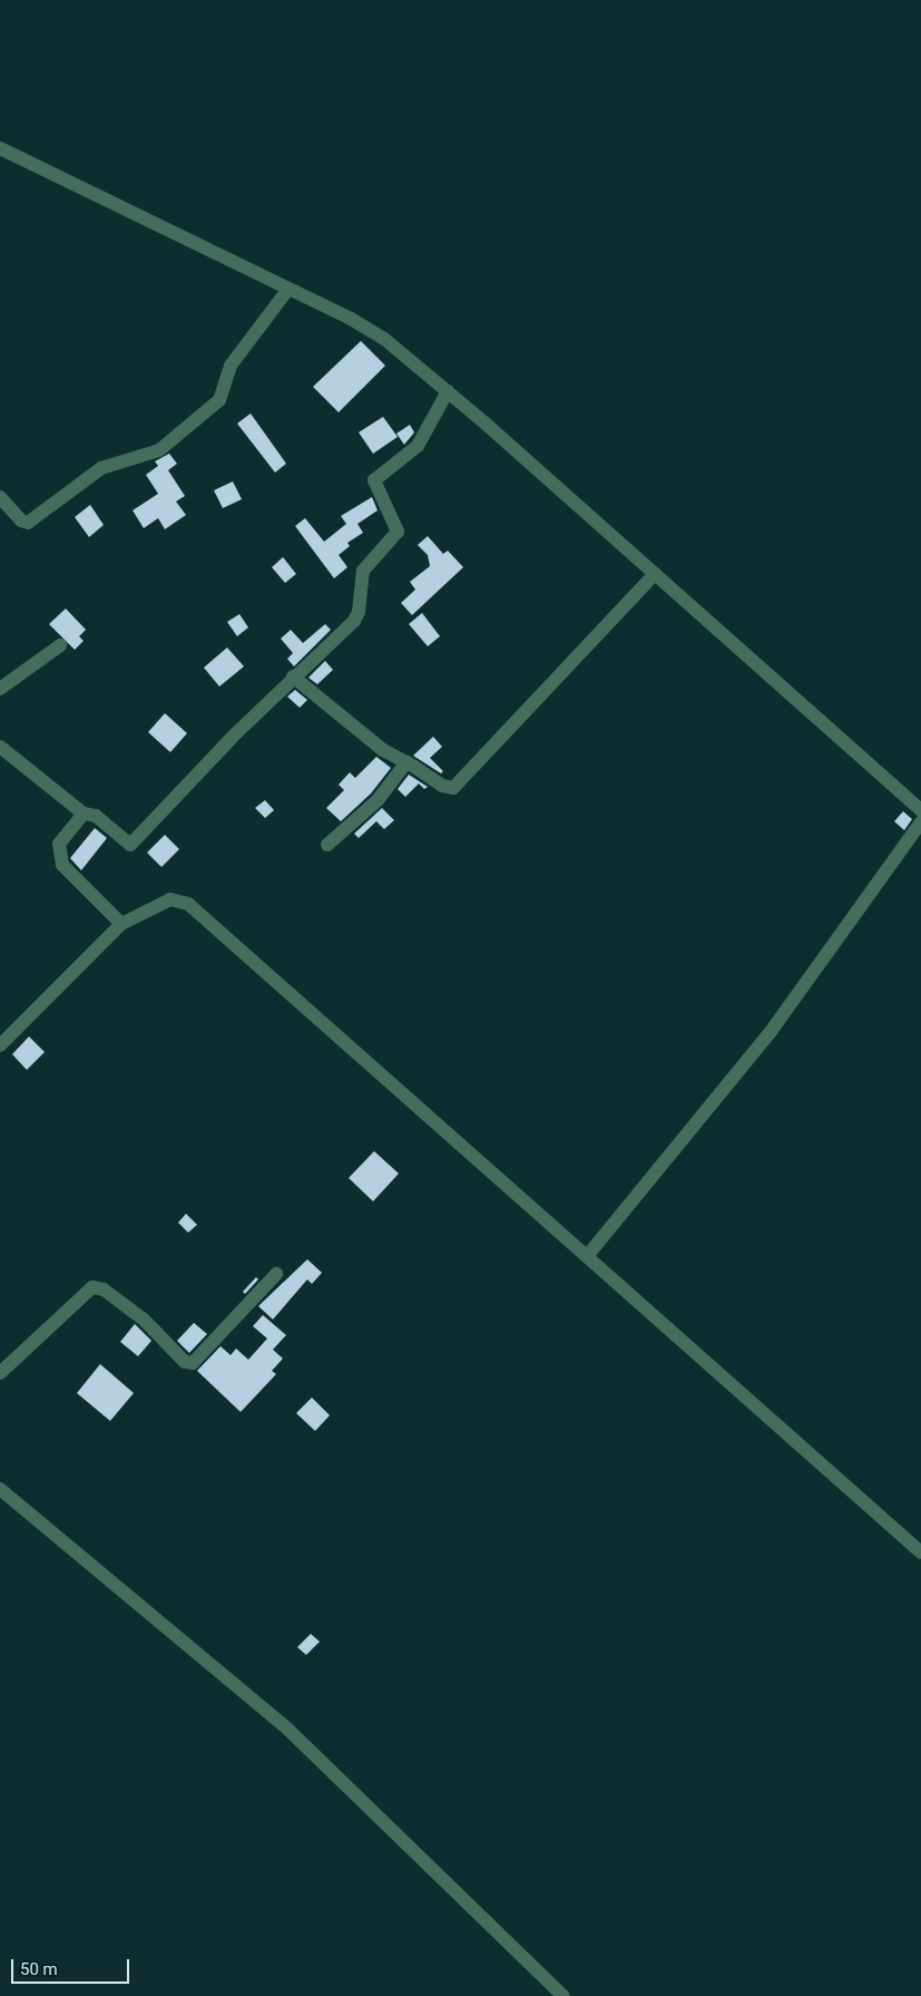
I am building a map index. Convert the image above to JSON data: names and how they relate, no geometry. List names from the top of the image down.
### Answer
{
  "scale_bar": "50 m"
}
